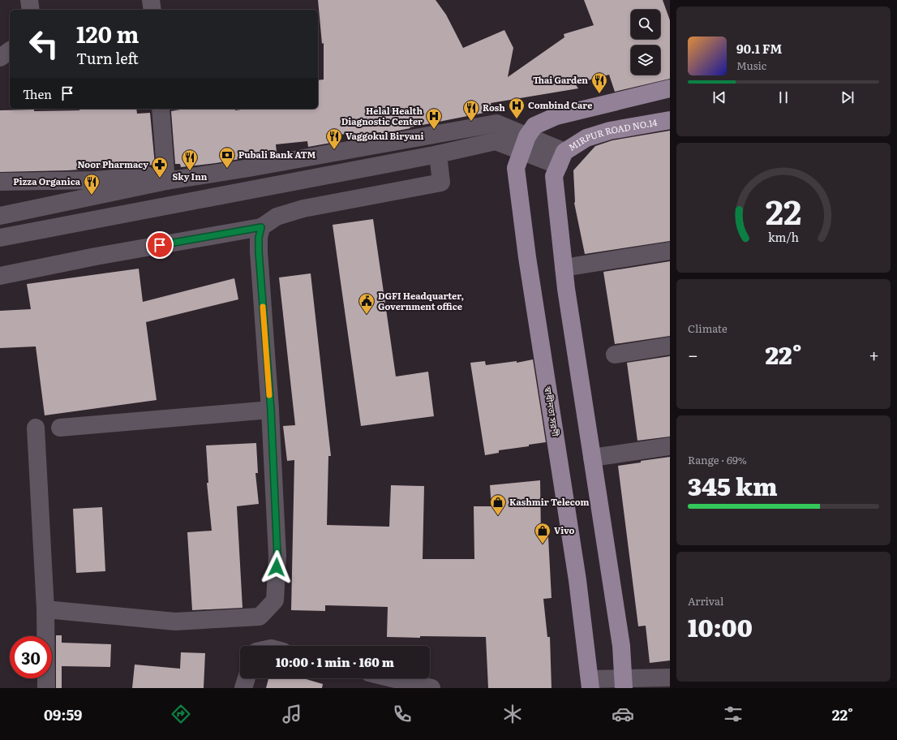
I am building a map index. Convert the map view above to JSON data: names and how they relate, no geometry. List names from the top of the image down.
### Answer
{
  "streets": {
    "main road": ["MIRPUR ROAD NO.14", "স্বাধীনতা সরণী"]
  },
  "places": {
    "restaurant": [
      "Thai Garden",
      "Rosh",
      "Vaggokul Biryani",
      "Sky Inn",
      "Pizza Organica"
    ],
    "hospital": ["Combind Care", "Helal Health Diagnostic Center"],
    "bank": ["Pubali Bank ATM"],
    "pharmacy": ["Noor Pharmacy"],
    "public building": ["DGFI Headquarter, Government office"],
    "shop": ["Kashmir Telecom", "Vivo"]
  },
  "page": {
    "turn": ["120 m", "Turn left"],
    "song": ["90.1 FM", "Music"],
    "then": "Then",
    "tile": [
      "Climate",
      ["Range · 69%", "345 km"],
      ["Arrival", "10:00"]
    ],
    "heat": ["−", "22°", "+"],
    "limit": "30",
    "trip": "10:00 · 1 min · 160 m",
    "tabs": ["09:59", "22°"],
    "gauge": ["22", "km/h"]
  }
}
